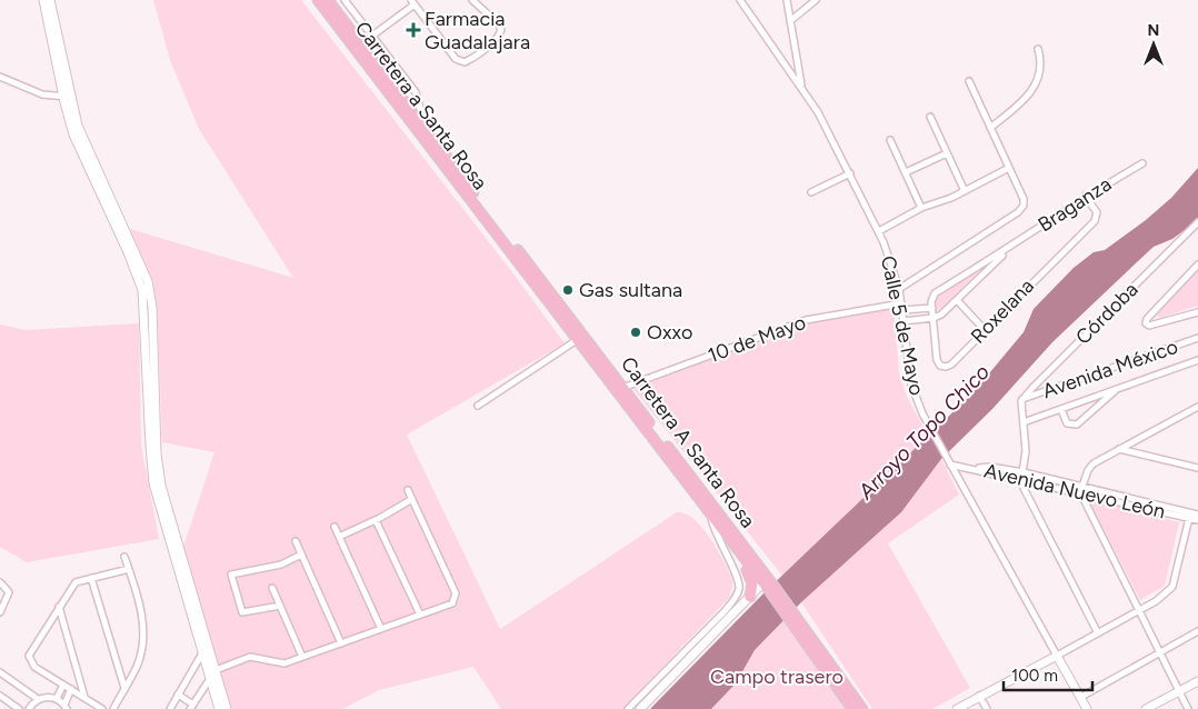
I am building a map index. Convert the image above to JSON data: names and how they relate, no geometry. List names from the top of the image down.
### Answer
{
  "streets": {
    "main road": ["Carretera a Santa Rosa", "Carretera A Santa Rosa"],
    "street": [
      "Braganza",
      "Roxelana",
      "Córdoba",
      "Calle 5 de Mayo",
      "10 de Mayo",
      "Avenida México",
      "Avenida Nuevo León"
    ]
  },
  "crossings": [
    ["Carretera a Santa Rosa", "Carretera A Santa Rosa"],
    ["Braganza", "Roxelana"],
    ["Córdoba", "Avenida México"],
    ["Calle 5 de Mayo", "10 de Mayo"],
    ["Calle 5 de Mayo", "Avenida Nuevo León"],
    ["10 de Mayo", "Carretera A Santa Rosa"]
  ],
  "water": ["Arroyo Topo Chico"],
  "parks": ["Campo trasero"],
  "places": {
    "health": ["Farmacia Guadalajara"],
    "other": ["Gas sultana", "Oxxo"]
  },
  "scale_bar": "100 m",
  "north": "top"
}
